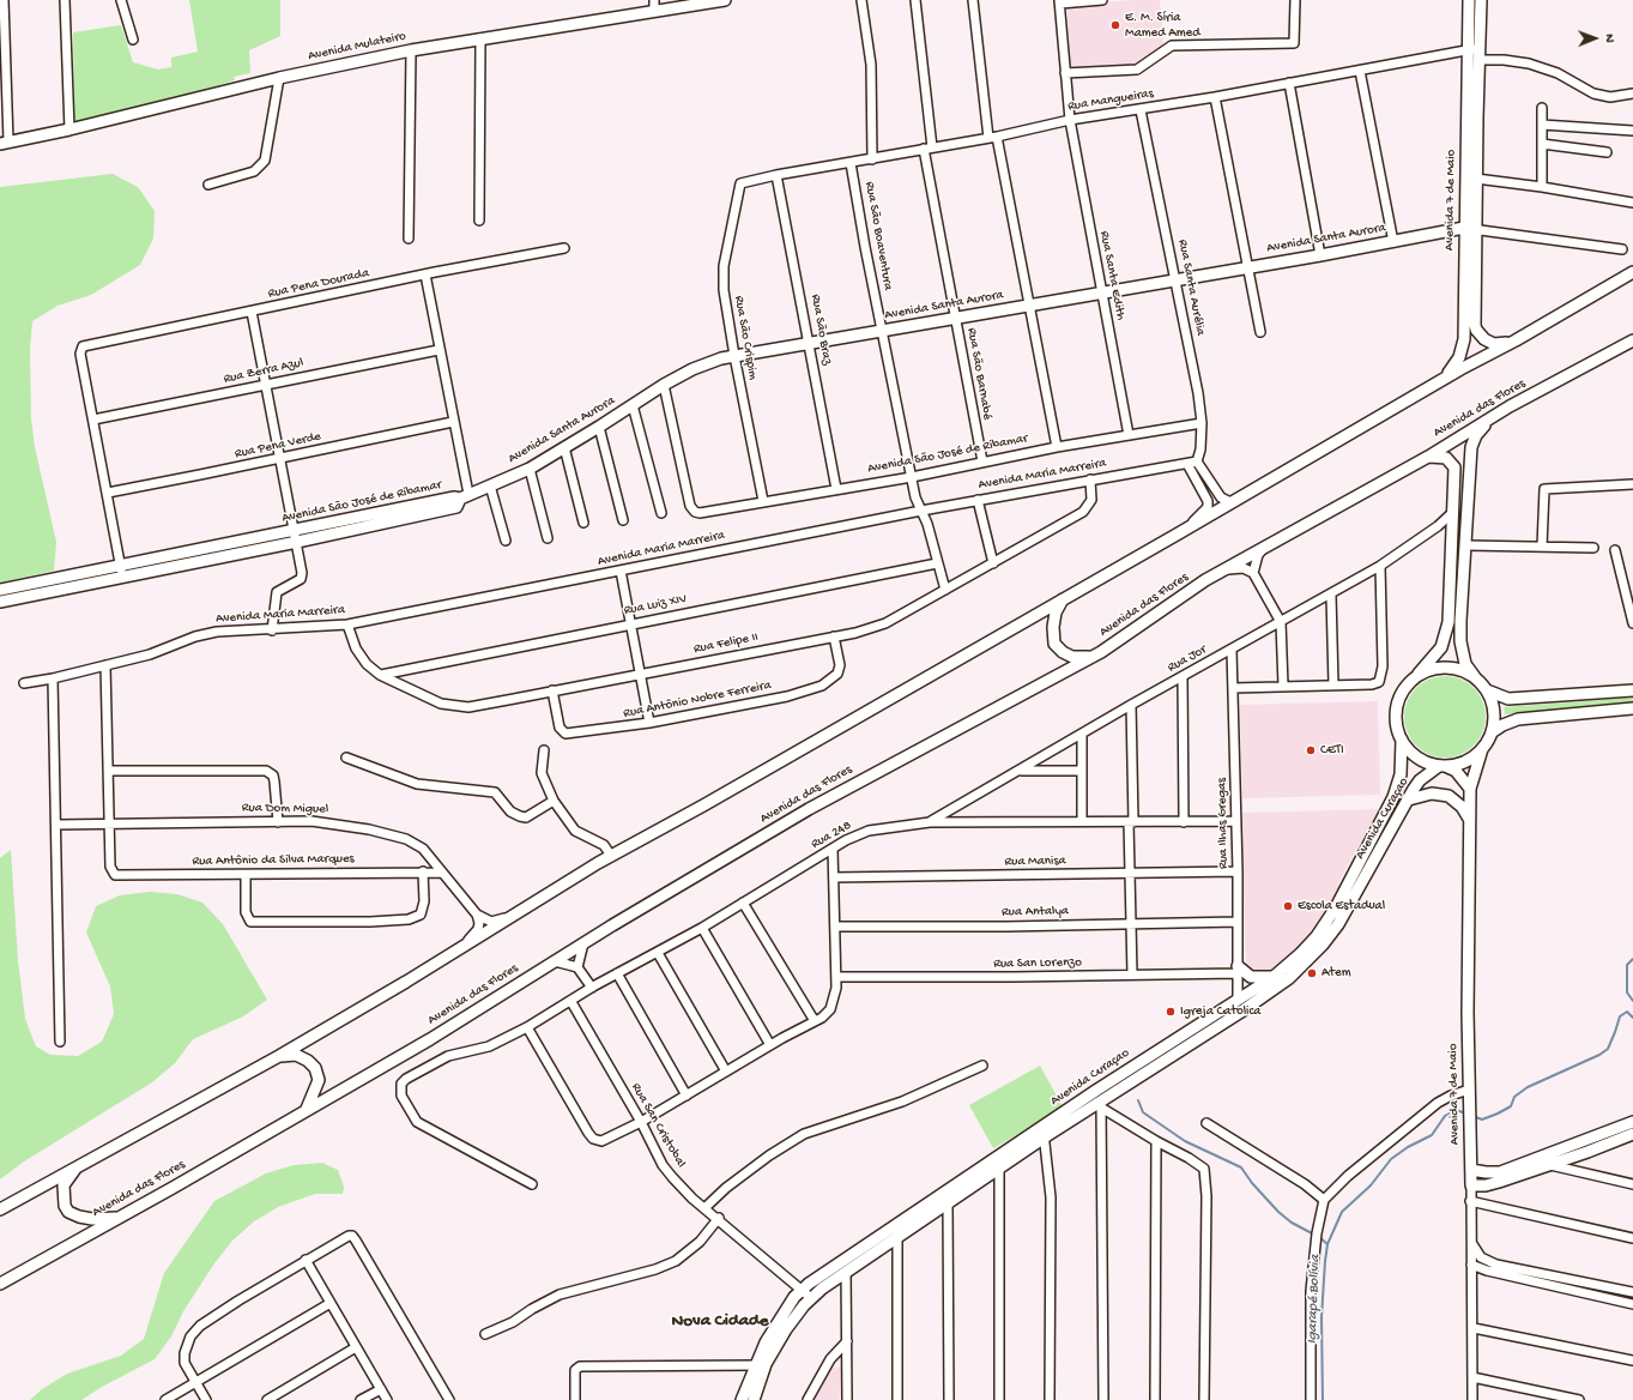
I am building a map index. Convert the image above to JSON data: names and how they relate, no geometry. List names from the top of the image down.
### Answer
{
  "streets": {
    "main road": [
      "Avenida Mulateiro",
      "Avenida 7 de Maio",
      "Avenida Santa Aurora",
      "Avenida das Flores",
      "Avenida São José de Ribamar",
      "Avenida Curaçao"
    ],
    "street": [
      "Rua Mangueiras",
      "Rua São Boaventura",
      "Rua Santa Edith",
      "Rua Pena Dourada",
      "Rua Santa Aurélia",
      "Rua São Braz",
      "Rua São Crispim",
      "Rua Zerra Azul",
      "Rua São Barnabé",
      "Rua Pena Verde",
      "Avenida Maria Marreira",
      "Rua Luiz XIV",
      "Rua Felipe II",
      "Rua Jor",
      "Rua Antônio Nobre Ferreira",
      "Rua Dom Miguel",
      "Rua Ilhas Gregas",
      "Rua 248",
      "Rua Antônio da Silva Marques",
      "Rua Manisa",
      "Rua Antalya",
      "Rua San Lorenzo",
      "Rua San Cristobal"
    ]
  },
  "crossings": [
    ["Rua Mangueiras", "Avenida 7 de Maio"],
    ["Rua Mangueiras", "Rua São Boaventura"],
    ["Rua Mangueiras", "Rua Santa Edith"],
    ["Rua Mangueiras", "Rua Santa Aurélia"],
    ["Rua Mangueiras", "Rua São Braz"],
    ["Rua Mangueiras", "Rua São Crispim"],
    ["Rua Mangueiras", "Rua São Barnabé"],
    ["Avenida 7 de Maio", "Avenida Santa Aurora"],
    ["Avenida 7 de Maio", "Avenida Curaçao"],
    ["Rua São Boaventura", "Avenida Santa Aurora"],
    ["Rua São Boaventura", "Avenida São José de Ribamar"],
    ["Rua São Boaventura", "Avenida Maria Marreira"],
    ["Rua São Boaventura", "Rua Luiz XIV"],
    ["Rua São Boaventura", "Rua Felipe II"],
    ["Avenida Santa Aurora", "Rua Santa Edith"],
    ["Avenida Santa Aurora", "Rua Santa Aurélia"],
    ["Avenida Santa Aurora", "Rua São Braz"],
    ["Avenida Santa Aurora", "Rua São Crispim"],
    ["Avenida Santa Aurora", "Rua São Barnabé"],
    ["Avenida Santa Aurora", "Avenida São José de Ribamar"],
    ["Rua Santa Edith", "Avenida São José de Ribamar"],
    ["Rua Pena Dourada", "Rua Zerra Azul"],
    ["Rua Santa Aurélia", "Avenida São José de Ribamar"],
    ["Rua São Braz", "Avenida São José de Ribamar"],
    ["Rua São Crispim", "Avenida São José de Ribamar"],
    ["Rua São Barnabé", "Avenida São José de Ribamar"],
    ["Avenida Maria Marreira", "Rua Felipe II"],
    ["Rua Luiz XIV", "Rua Felipe II"],
    ["Rua Felipe II", "Rua Antônio Nobre Ferreira"],
    ["Rua Jor", "Rua Ilhas Gregas"],
    ["Rua Jor", "Rua 248"],
    ["Rua Dom Miguel", "Rua Antônio da Silva Marques"],
    ["Avenida Curaçao", "Rua Ilhas Gregas"],
    ["Avenida Curaçao", "Rua San Cristobal"],
    ["Rua Ilhas Gregas", "Rua 248"],
    ["Rua Ilhas Gregas", "Rua Manisa"],
    ["Rua Ilhas Gregas", "Rua Antalya"],
    ["Rua Ilhas Gregas", "Rua San Lorenzo"],
    ["Rua 248", "Rua San Cristobal"]
  ],
  "districts": ["Nova Cidade"],
  "water": ["Igarapé Bolívia"],
  "places": [
    "E. M. Síria Mamed Amed",
    "CETI",
    "Escola Estadual",
    "Atem",
    "Igreja Catolica"
  ],
  "north": "right"
}
